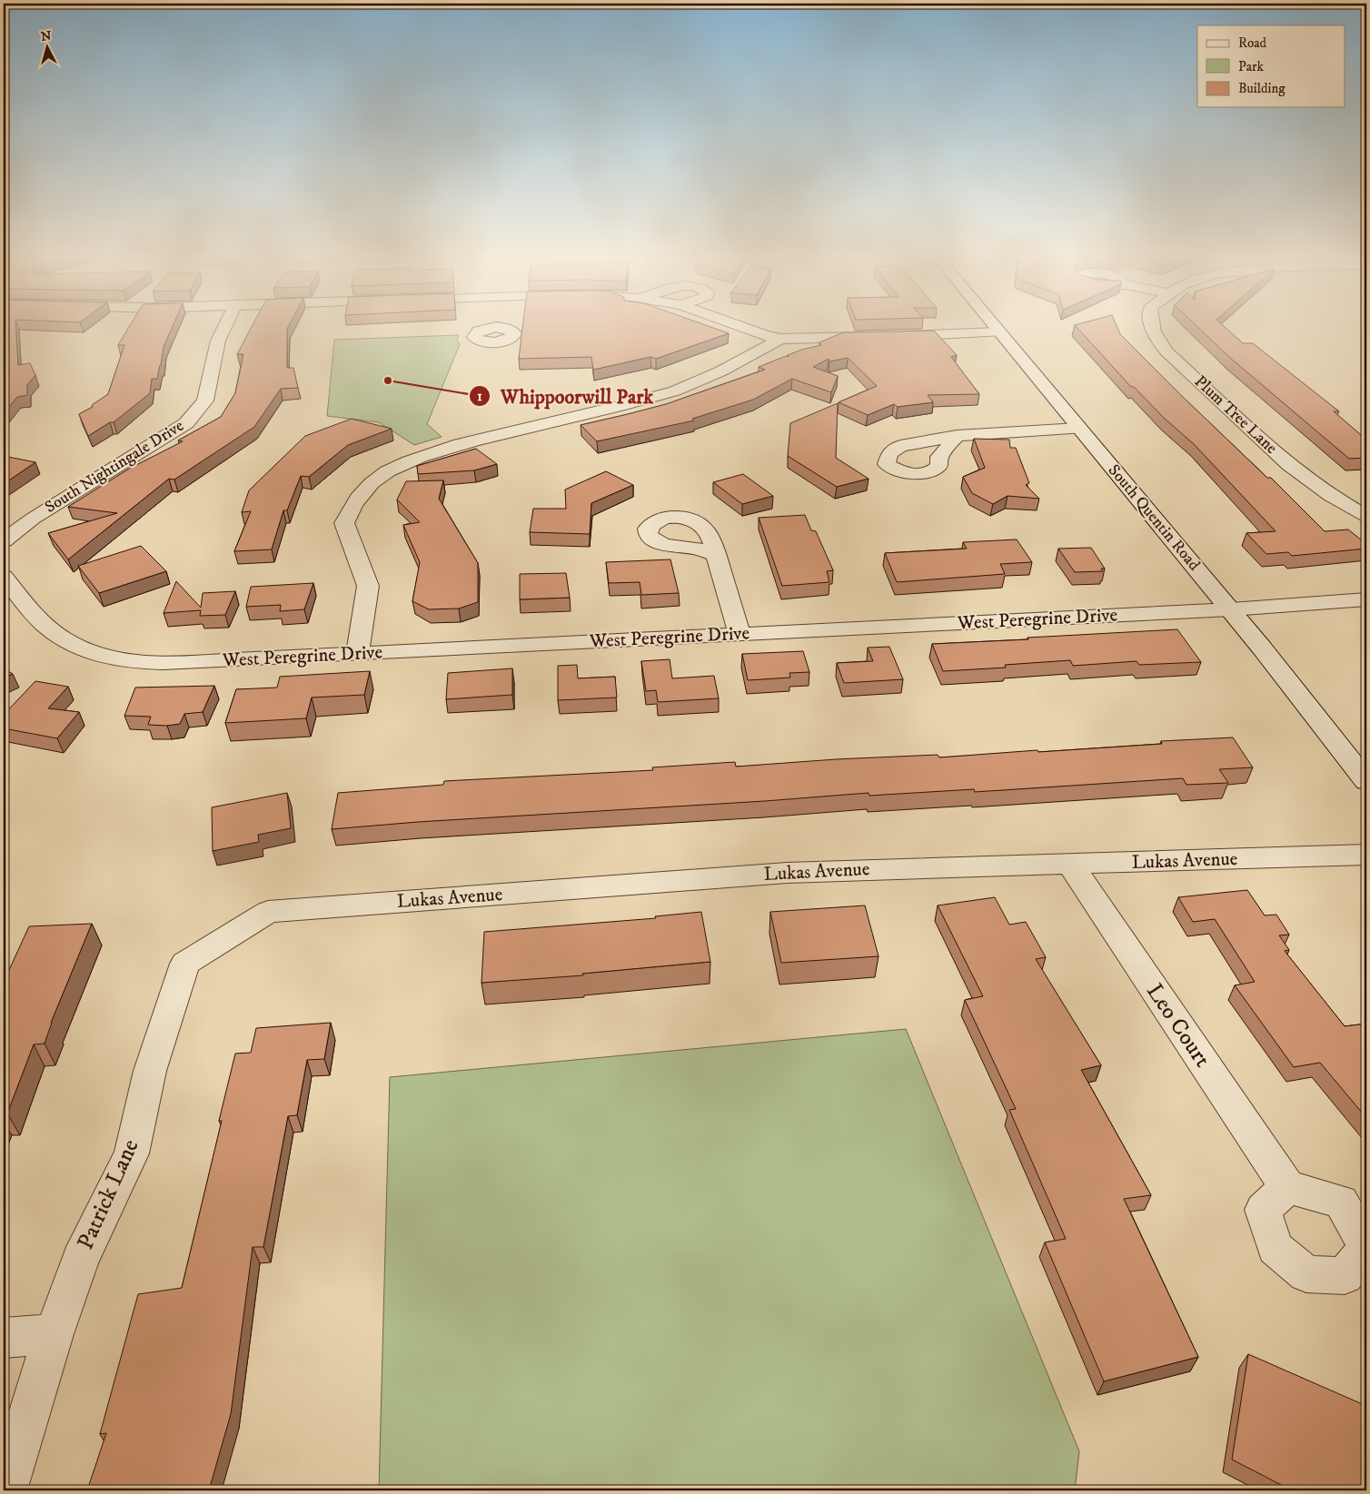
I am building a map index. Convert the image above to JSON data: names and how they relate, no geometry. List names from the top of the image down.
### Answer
{
  "streets": {
    "street": [
      "Plum Tree Lane",
      "South Nightingale Drive",
      "South Quentin Road",
      "West Peregrine Drive",
      "Lukas Avenue",
      "Leo Court",
      "Patrick Lane"
    ]
  },
  "crossings": [
    ["South Quentin Road", "West Peregrine Drive"],
    ["Lukas Avenue", "Leo Court"],
    ["Lukas Avenue", "Patrick Lane"]
  ],
  "places": ["Whippoorwill Park"],
  "legend": ["Road", "Park", "Building"],
  "north": "top"
}
